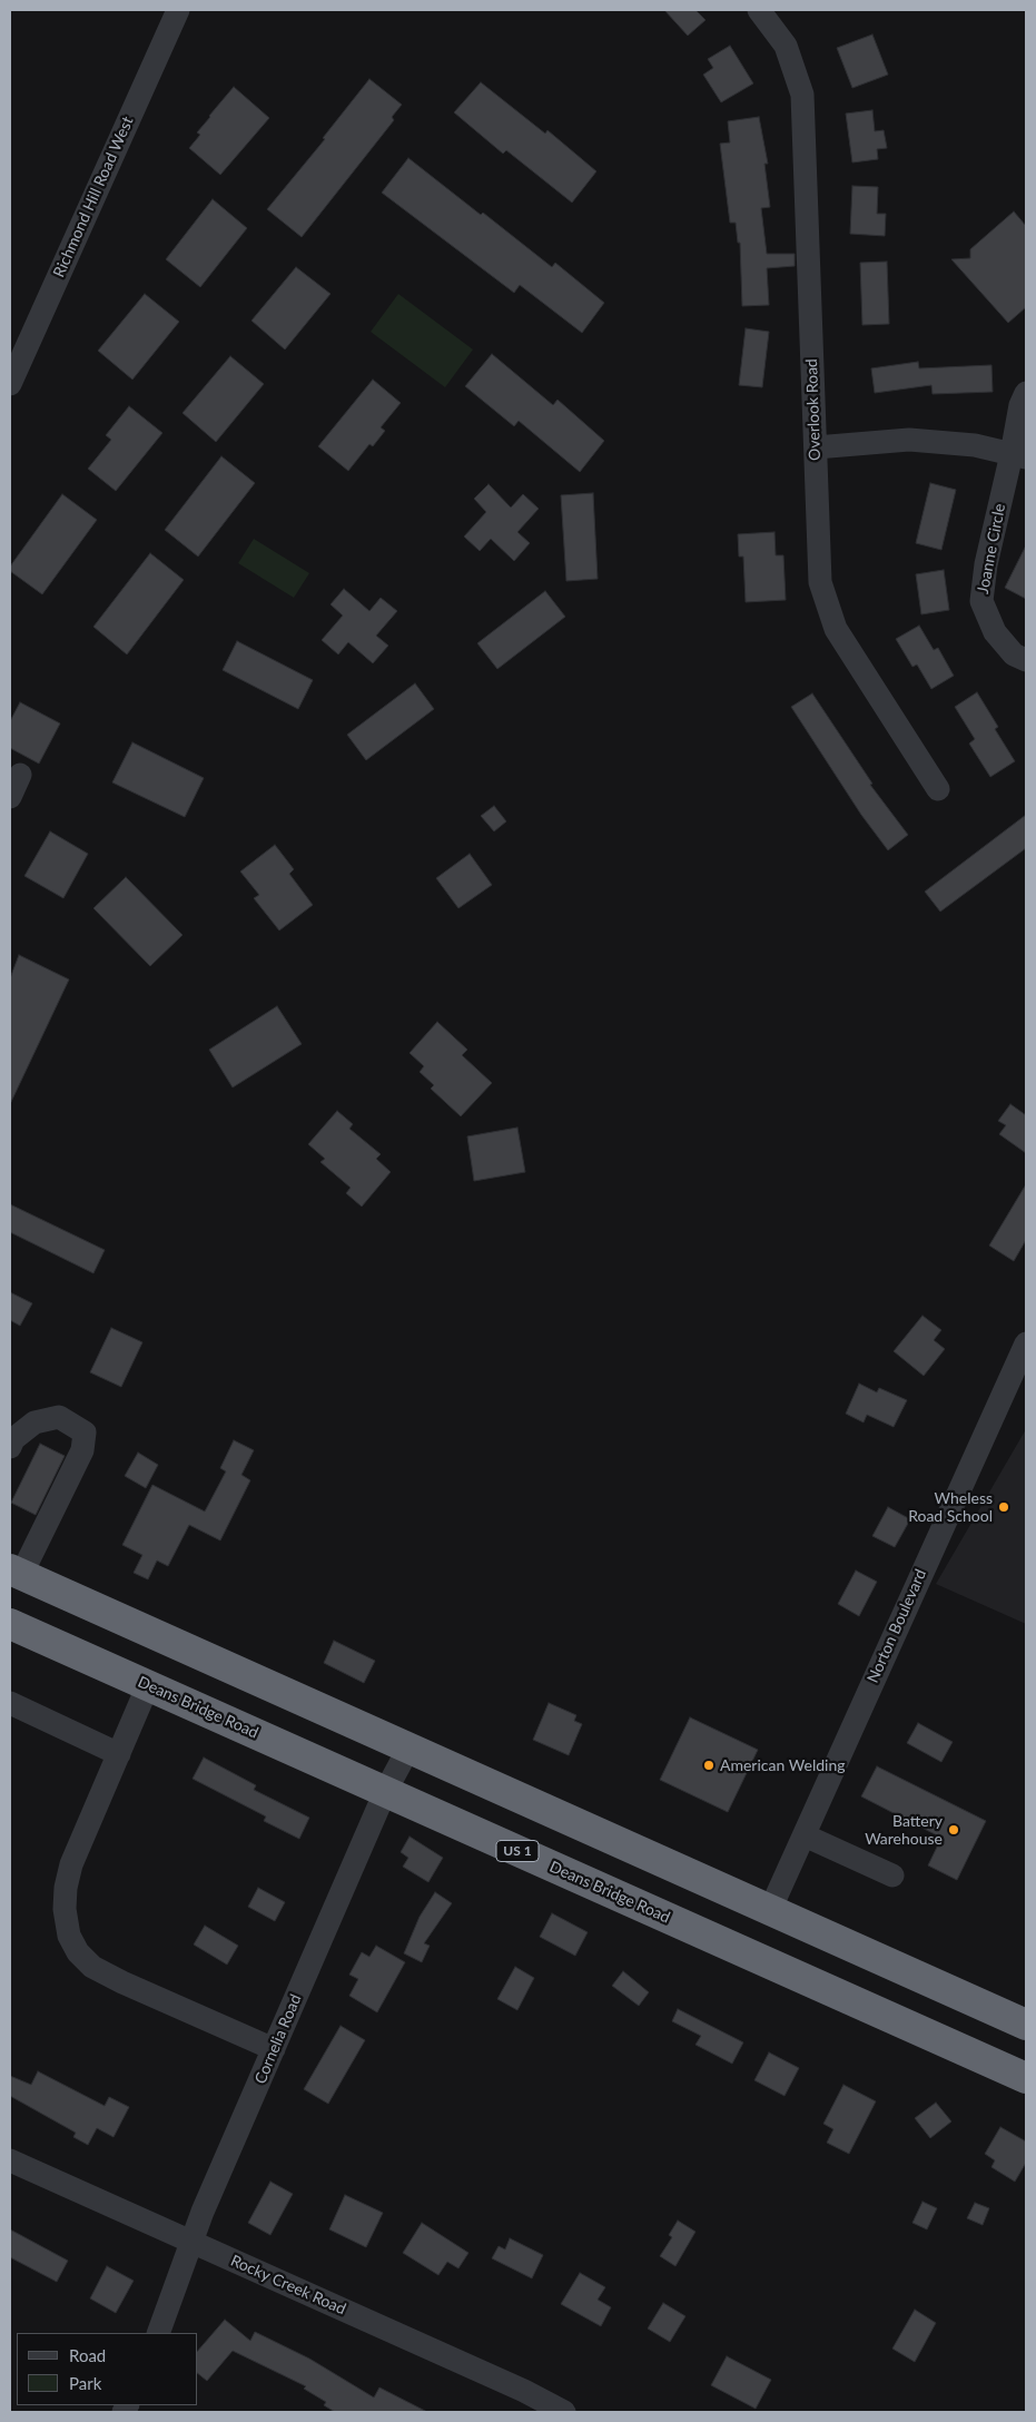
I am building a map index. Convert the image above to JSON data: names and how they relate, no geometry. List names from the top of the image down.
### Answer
{
  "streets": {
    "highway": ["Deans Bridge Road", "US 1"],
    "street": [
      "Richmond Hill Road West",
      "Overlook Road",
      "Joanne Circle",
      "Norton Boulevard",
      "Cornelia Road",
      "Rocky Creek Road"
    ]
  },
  "crossings": [
    ["Deans Bridge Road", "Cornelia Road"],
    ["Cornelia Road", "Rocky Creek Road"]
  ],
  "places": ["Wheless Road School", "American Welding", "Battery Warehouse"],
  "legend": ["Road", "Park"]
}
